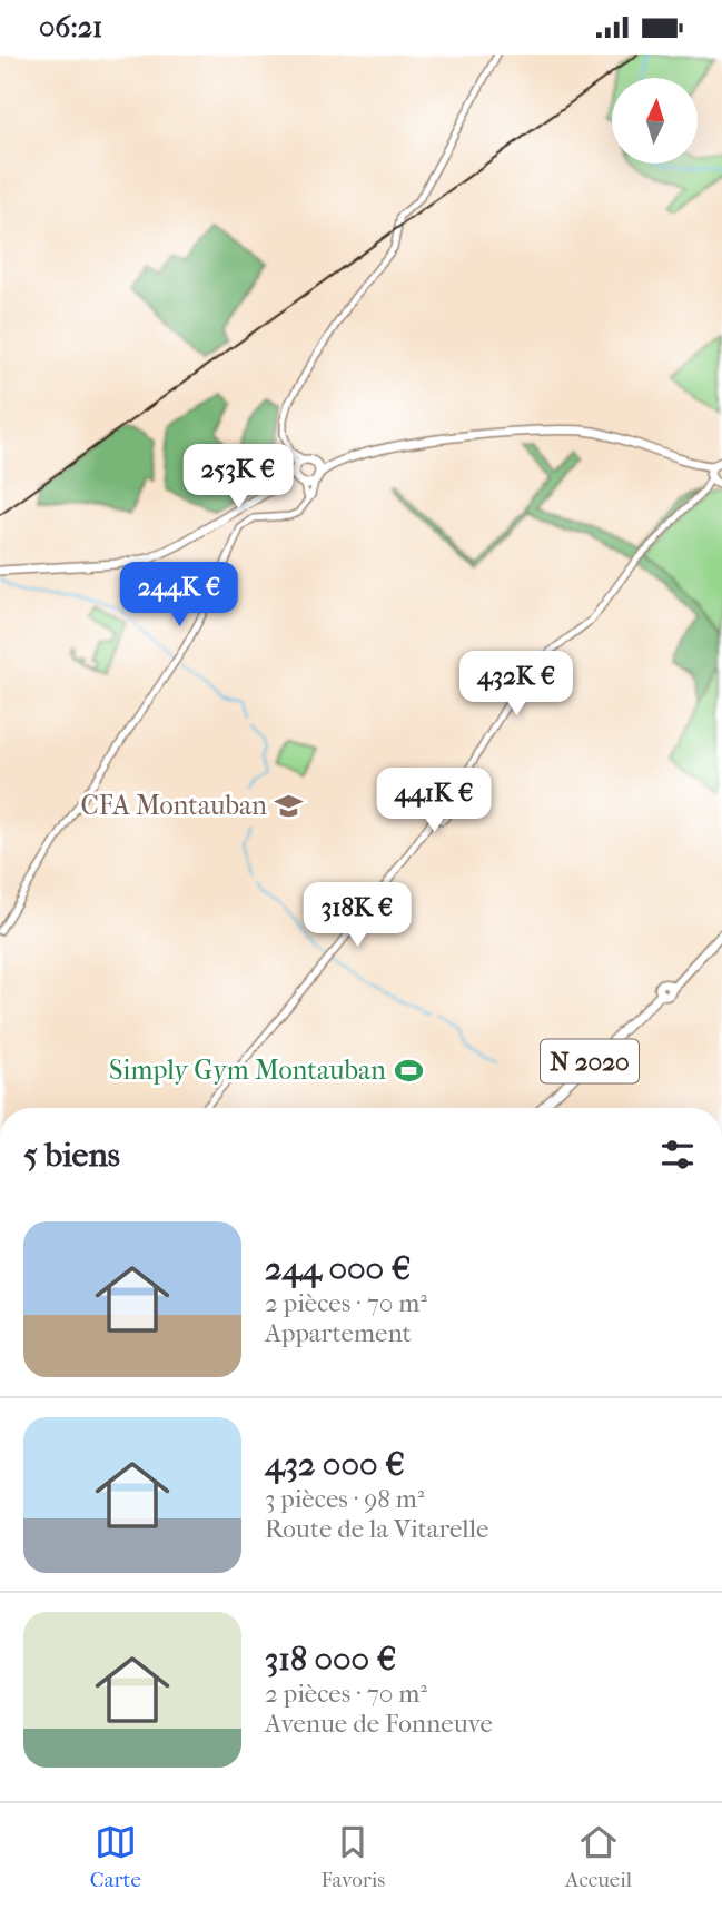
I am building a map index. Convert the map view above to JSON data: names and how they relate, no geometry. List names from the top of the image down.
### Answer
{
  "streets": {
    "main road": ["N 2020"]
  },
  "places": {
    "school or university": ["CFA Montauban"],
    "sports": ["Simply Gym Montauban"]
  },
  "north": "top",
  "page": {
    "status": "06:21",
    "price": [
      "253K €",
      "244K €",
      "432K €",
      "441K €",
      "318K €"
    ],
    "heading": "5 biens",
    "list": [
      {
        "name": "244 000 €",
        "note": "2 pièces · 70 m² · Appartement"
      },
      {
        "name": "432 000 €",
        "note": "3 pièces · 98 m² · Route de la Vitarelle"
      },
      {
        "name": "318 000 €",
        "note": "2 pièces · 70 m² · Avenue de Fonneuve"
      }
    ],
    "tabs": ["Carte", "Favoris", "Accueil"]
  }
}
